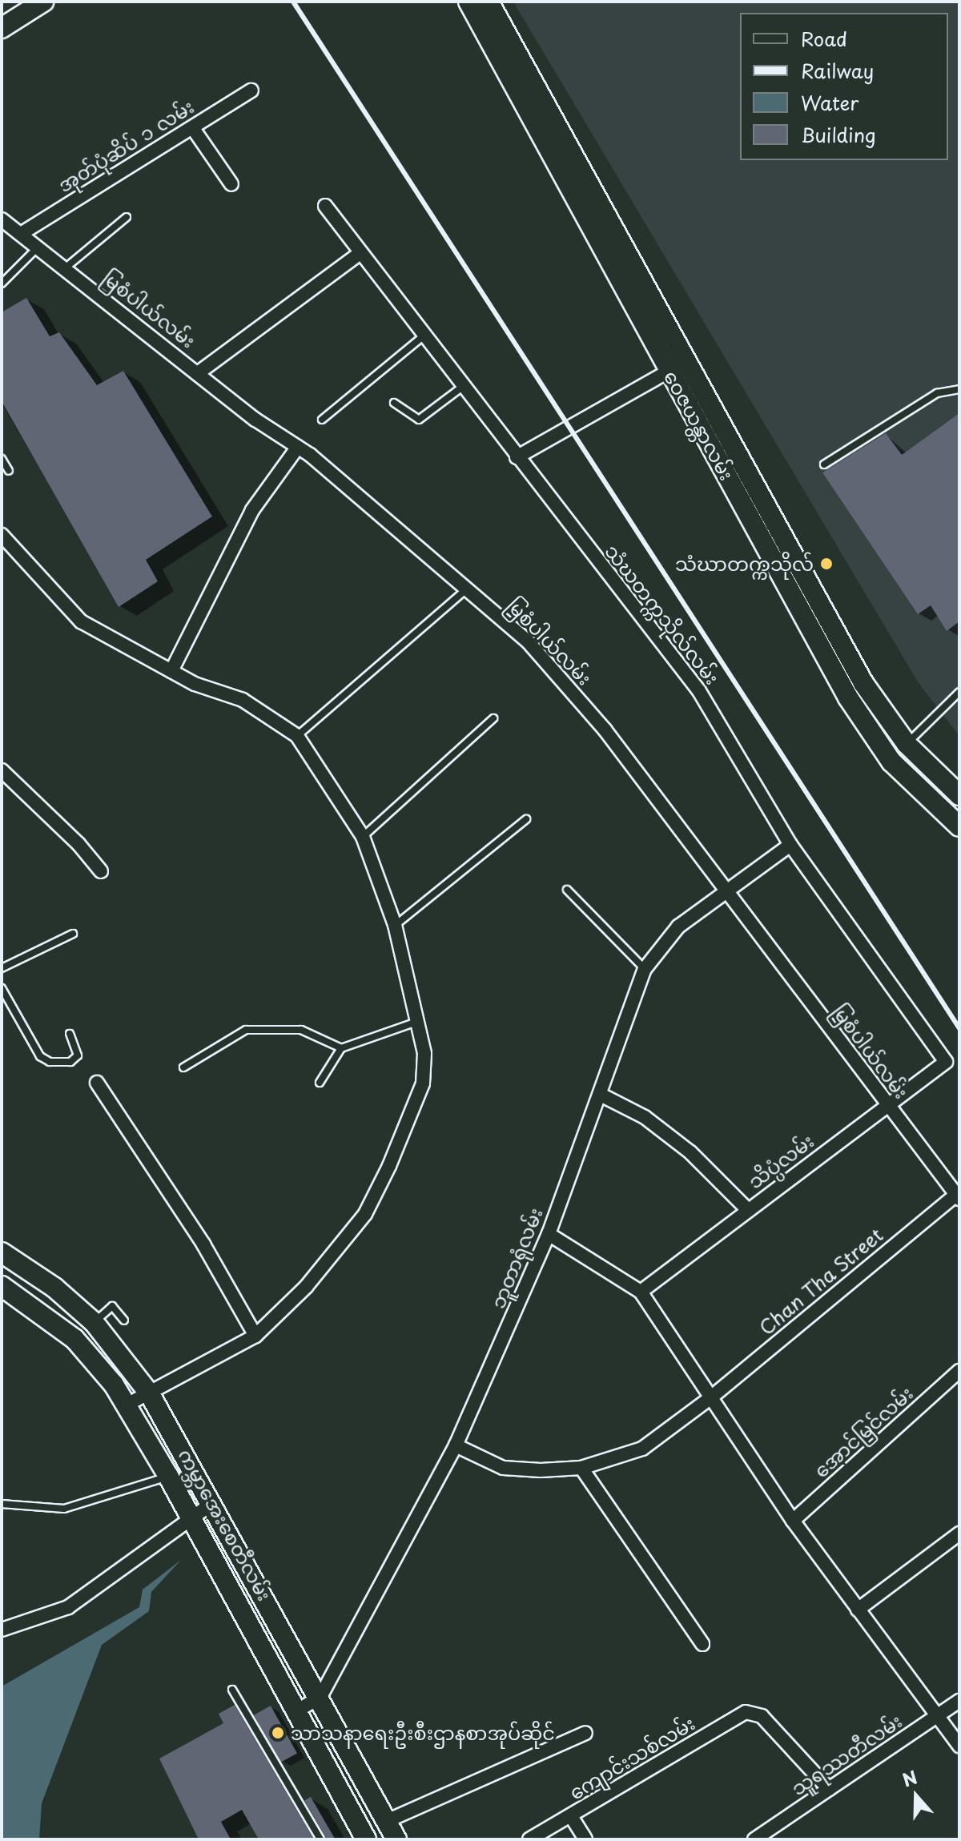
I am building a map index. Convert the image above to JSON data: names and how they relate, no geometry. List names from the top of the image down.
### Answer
{
  "streets": {
    "main road": ["ဝေဇယန္တာလမ်း", "ကမ္ဘာအေးစေတီလမ်း"],
    "street": [
      "အုတ်ပုံဆိပ် ၁ လမ်း",
      "မြစံပါယ်လမ်း",
      "သံဃတက္ကသိုလ်လမ်း",
      "သိပ္ပံလမ်း",
      "ဘူတာရုံလမ်း",
      "Chan Tha Street",
      "အောင်မြင်လမ်း",
      "သူရဿတီလမ်း",
      "ကျောင်းသစ်လမ်း"
    ]
  },
  "crossings": [
    ["အုတ်ပုံဆိပ် ၁ လမ်း", "မြစံပါယ်လမ်း"],
    ["မြစံပါယ်လမ်း", "သိပ္ပံလမ်း"],
    ["မြစံပါယ်လမ်း", "ဘူတာရုံလမ်း"],
    ["မြစံပါယ်လမ်း", "Chan Tha Street"],
    ["သံဃတက္ကသိုလ်လမ်း", "သိပ္ပံလမ်း"],
    ["သံဃတက္ကသိုလ်လမ်း", "ဘူတာရုံလမ်း"],
    ["ဘူတာရုံလမ်း", "Chan Tha Street"],
    ["ဘူတာရုံလမ်း", "ကမ္ဘာအေးစေတီလမ်း"],
    ["သူရဿတီလမ်း", "ကျောင်းသစ်လမ်း"]
  ],
  "places": ["သံဃာတက္ကသိုလ်", "သာသနာရေးဦးစီးဌာနစာအုပ်ဆိုင်"],
  "legend": [
    "Road",
    "Railway",
    "Water",
    "Building"
  ],
  "north": "top"
}
